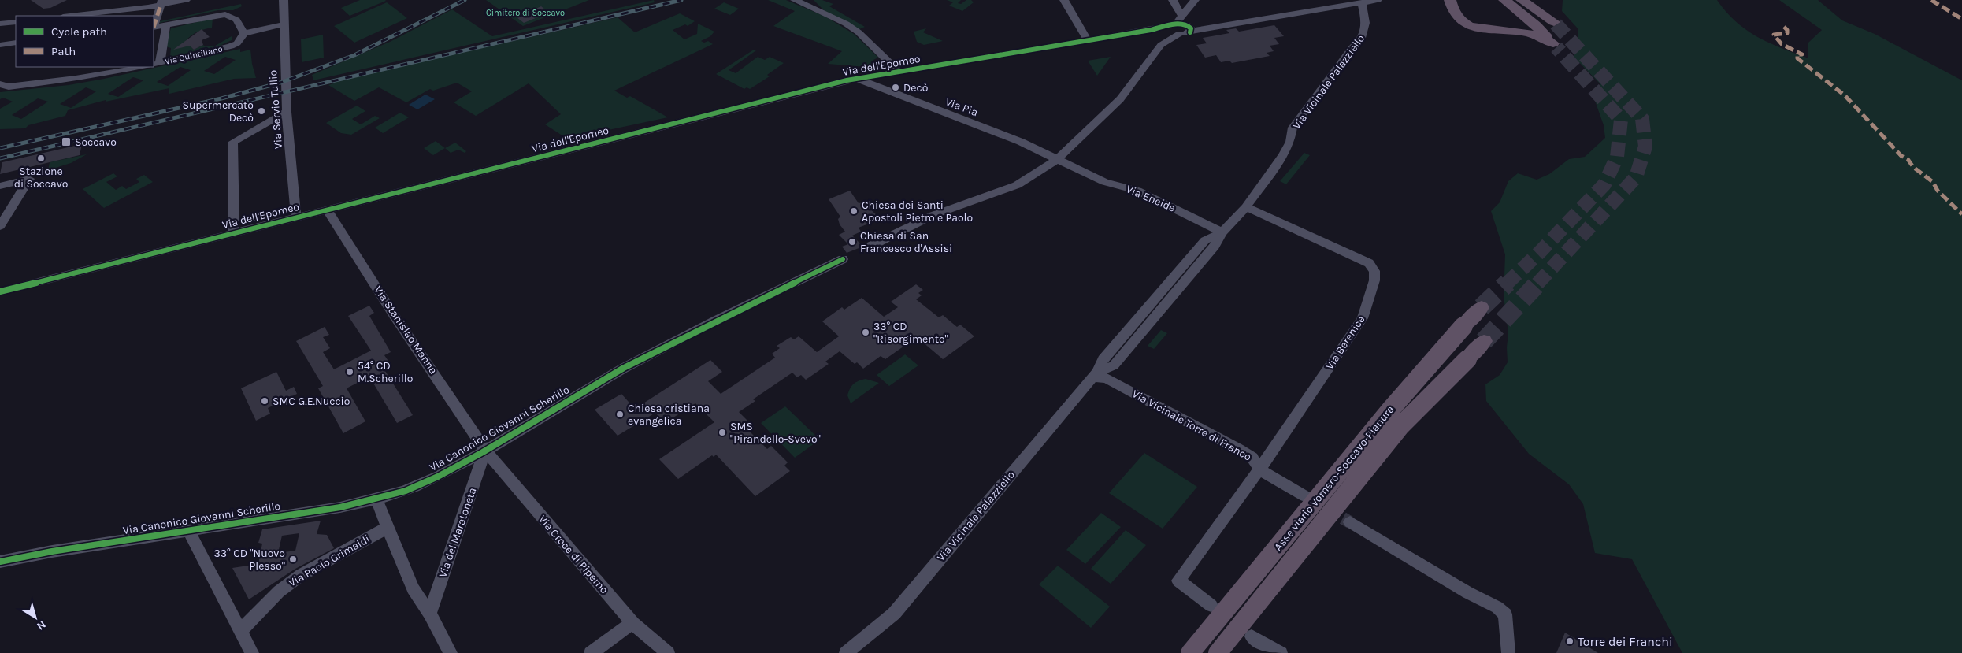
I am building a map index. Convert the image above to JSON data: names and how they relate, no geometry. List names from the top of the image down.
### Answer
{
  "streets": {
    "highway": ["Asse viario Vomero-Soccavo-Pianura"],
    "street": [
      "Via Quintiliano",
      "Via dell'Epomeo",
      "Via Vicinale Palazziello",
      "Via Pia",
      "Via Servio Tullio",
      "Via Eneide",
      "Via Stanislao Manna",
      "Via Berenice",
      "Via Vicinale Torre di Franco",
      "Via Canonico Giovanni Scherillo",
      "Via del Maratoneta",
      "Via Croce di Piperno",
      "Via Paolo Grimaldi"
    ]
  },
  "crossings": [
    ["Via dell'Epomeo", "Via Pia"],
    ["Via dell'Epomeo", "Via Servio Tullio"],
    ["Via dell'Epomeo", "Via Stanislao Manna"],
    ["Via Vicinale Palazziello", "Via Eneide"],
    ["Via Vicinale Palazziello", "Via Berenice"],
    ["Via Vicinale Palazziello", "Via Vicinale Torre di Franco"],
    ["Via Pia", "Via Eneide"],
    ["Via Stanislao Manna", "Via Canonico Giovanni Scherillo"],
    ["Via Stanislao Manna", "Via del Maratoneta"],
    ["Via Stanislao Manna", "Via Croce di Piperno"],
    ["Via Berenice", "Via Vicinale Torre di Franco"],
    ["Via Canonico Giovanni Scherillo", "Via del Maratoneta"],
    ["Via Canonico Giovanni Scherillo", "Via Croce di Piperno"],
    ["Via del Maratoneta", "Via Croce di Piperno"]
  ],
  "parks": ["Cimitero di Soccavo"],
  "places": {
    "other": [
      "Decò",
      "Supermercato Decò",
      "Stazione di Soccavo",
      "Chiesa dei Santi Apostoli Pietro e Paolo",
      "Chiesa di San Francesco d'Assisi",
      "33° CD \"Risorgimento\"",
      "54° CD M.Scherillo",
      "SMC G.E.Nuccio",
      "Chiesa cristiana evangelica",
      "SMS \"Pirandello-Svevo\"",
      "33° CD \"Nuovo Plesso\"",
      "Torre dei Franchi"
    ],
    "transit": ["Soccavo"]
  },
  "legend": ["Cycle path", "Path"],
  "north": "bottom right"
}
